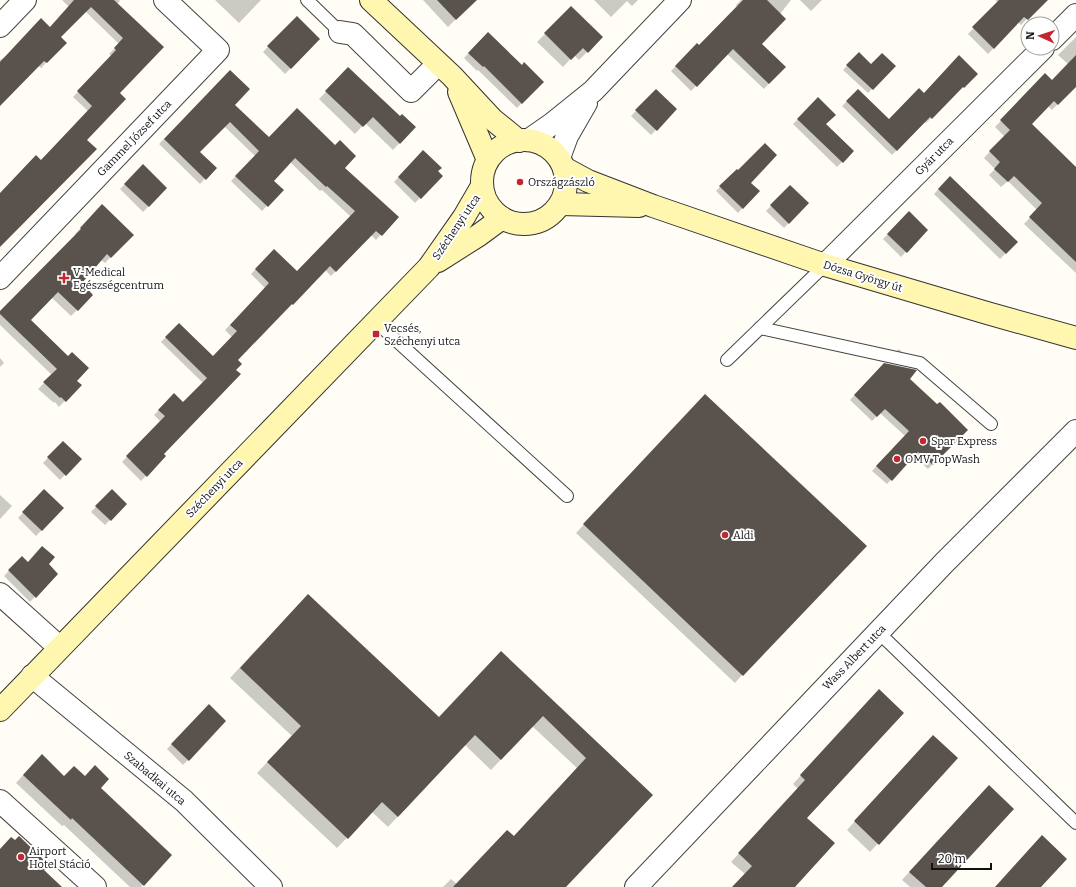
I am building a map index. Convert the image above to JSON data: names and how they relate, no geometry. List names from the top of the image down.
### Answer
{
  "streets": {
    "main road": ["Széchenyi utca", "Dózsa György út"],
    "street": [
      "Gammel József utca",
      "Gyár utca",
      "Wass Albert utca",
      "Szabadkai utca"
    ]
  },
  "crossings": [
    ["Gyár utca", "Dózsa György út"],
    ["Széchenyi utca", "Dózsa György út"],
    ["Széchenyi utca", "Szabadkai utca"]
  ],
  "places": {
    "other": [
      "Országzászló",
      "Spar Express",
      "OMV TopWash",
      "Aldi",
      "Airport Hotel Stáció"
    ],
    "health": ["V-Medical Egészségcentrum"],
    "transit": ["Vecsés, Széchenyi utca"]
  },
  "scale_bar": "20 m",
  "north": "left"
}
